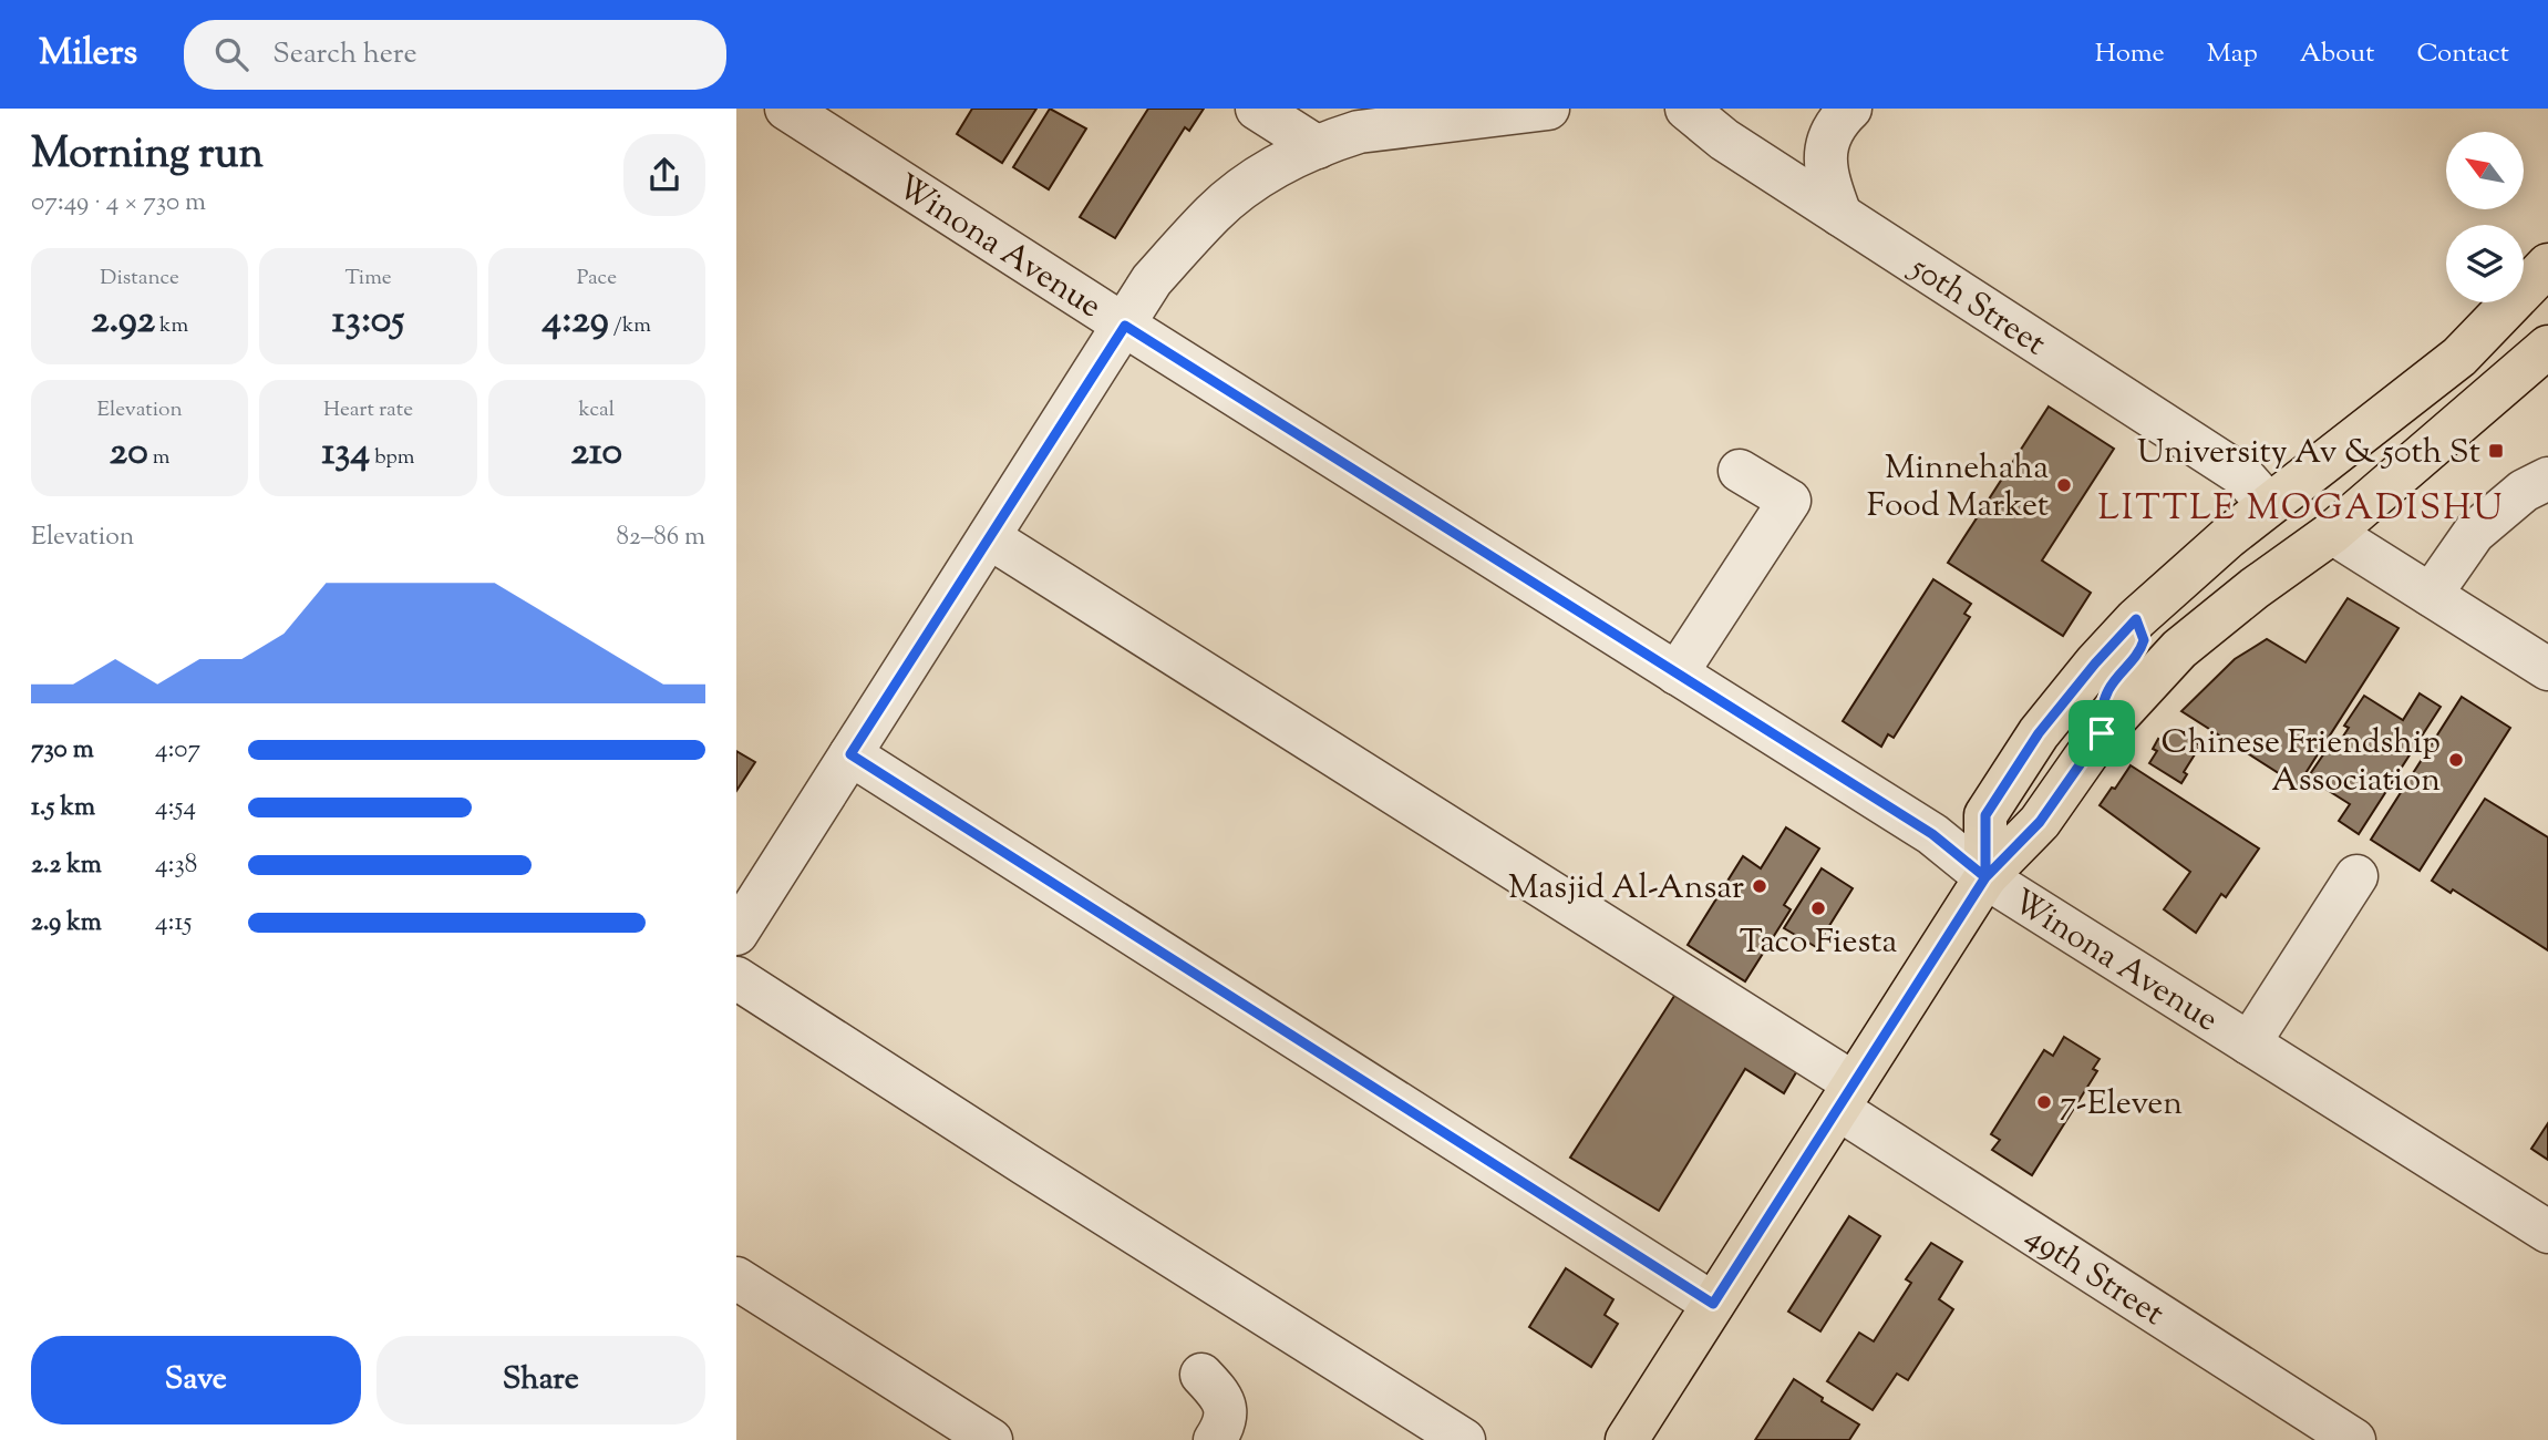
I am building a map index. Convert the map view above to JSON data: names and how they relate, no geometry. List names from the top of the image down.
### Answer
{
  "streets": {
    "street": ["Winona Avenue", "50th Street", "49th Street"]
  },
  "districts": ["LITTLE MOGADISHU"],
  "places": {
    "transit": ["University Av & 50th St"],
    "other": [
      "Minnehaha Food Market",
      "Chinese Friendship Association",
      "Masjid Al-Ansar",
      "Taco Fiesta",
      "7-Eleven"
    ]
  },
  "north": "top left",
  "page": {
    "header": "Milers",
    "search": "Search here",
    "nav": [
      "Home",
      "Map",
      "About",
      "Contact"
    ],
    "heading": ["Morning run", "07:49 · 4 × 730 m"],
    "stats": [
      ["Distance", "2.92 km"],
      ["Time", "13:05"],
      ["Pace", "4:29 /km"],
      ["Elevation", "20 m"],
      ["Heart rate", "134 bpm"],
      ["kcal", "210"]
    ],
    "chart": ["Elevation", "82–86 m"],
    "list": [
      {
        "name": "730 m",
        "note": "4:07"
      },
      {
        "name": "1.5 km",
        "note": "4:54"
      },
      {
        "name": "2.2 km",
        "note": "4:38"
      },
      {
        "name": "2.9 km",
        "note": "4:15"
      }
    ],
    "buttons": ["Save", "Share"]
  }
}
